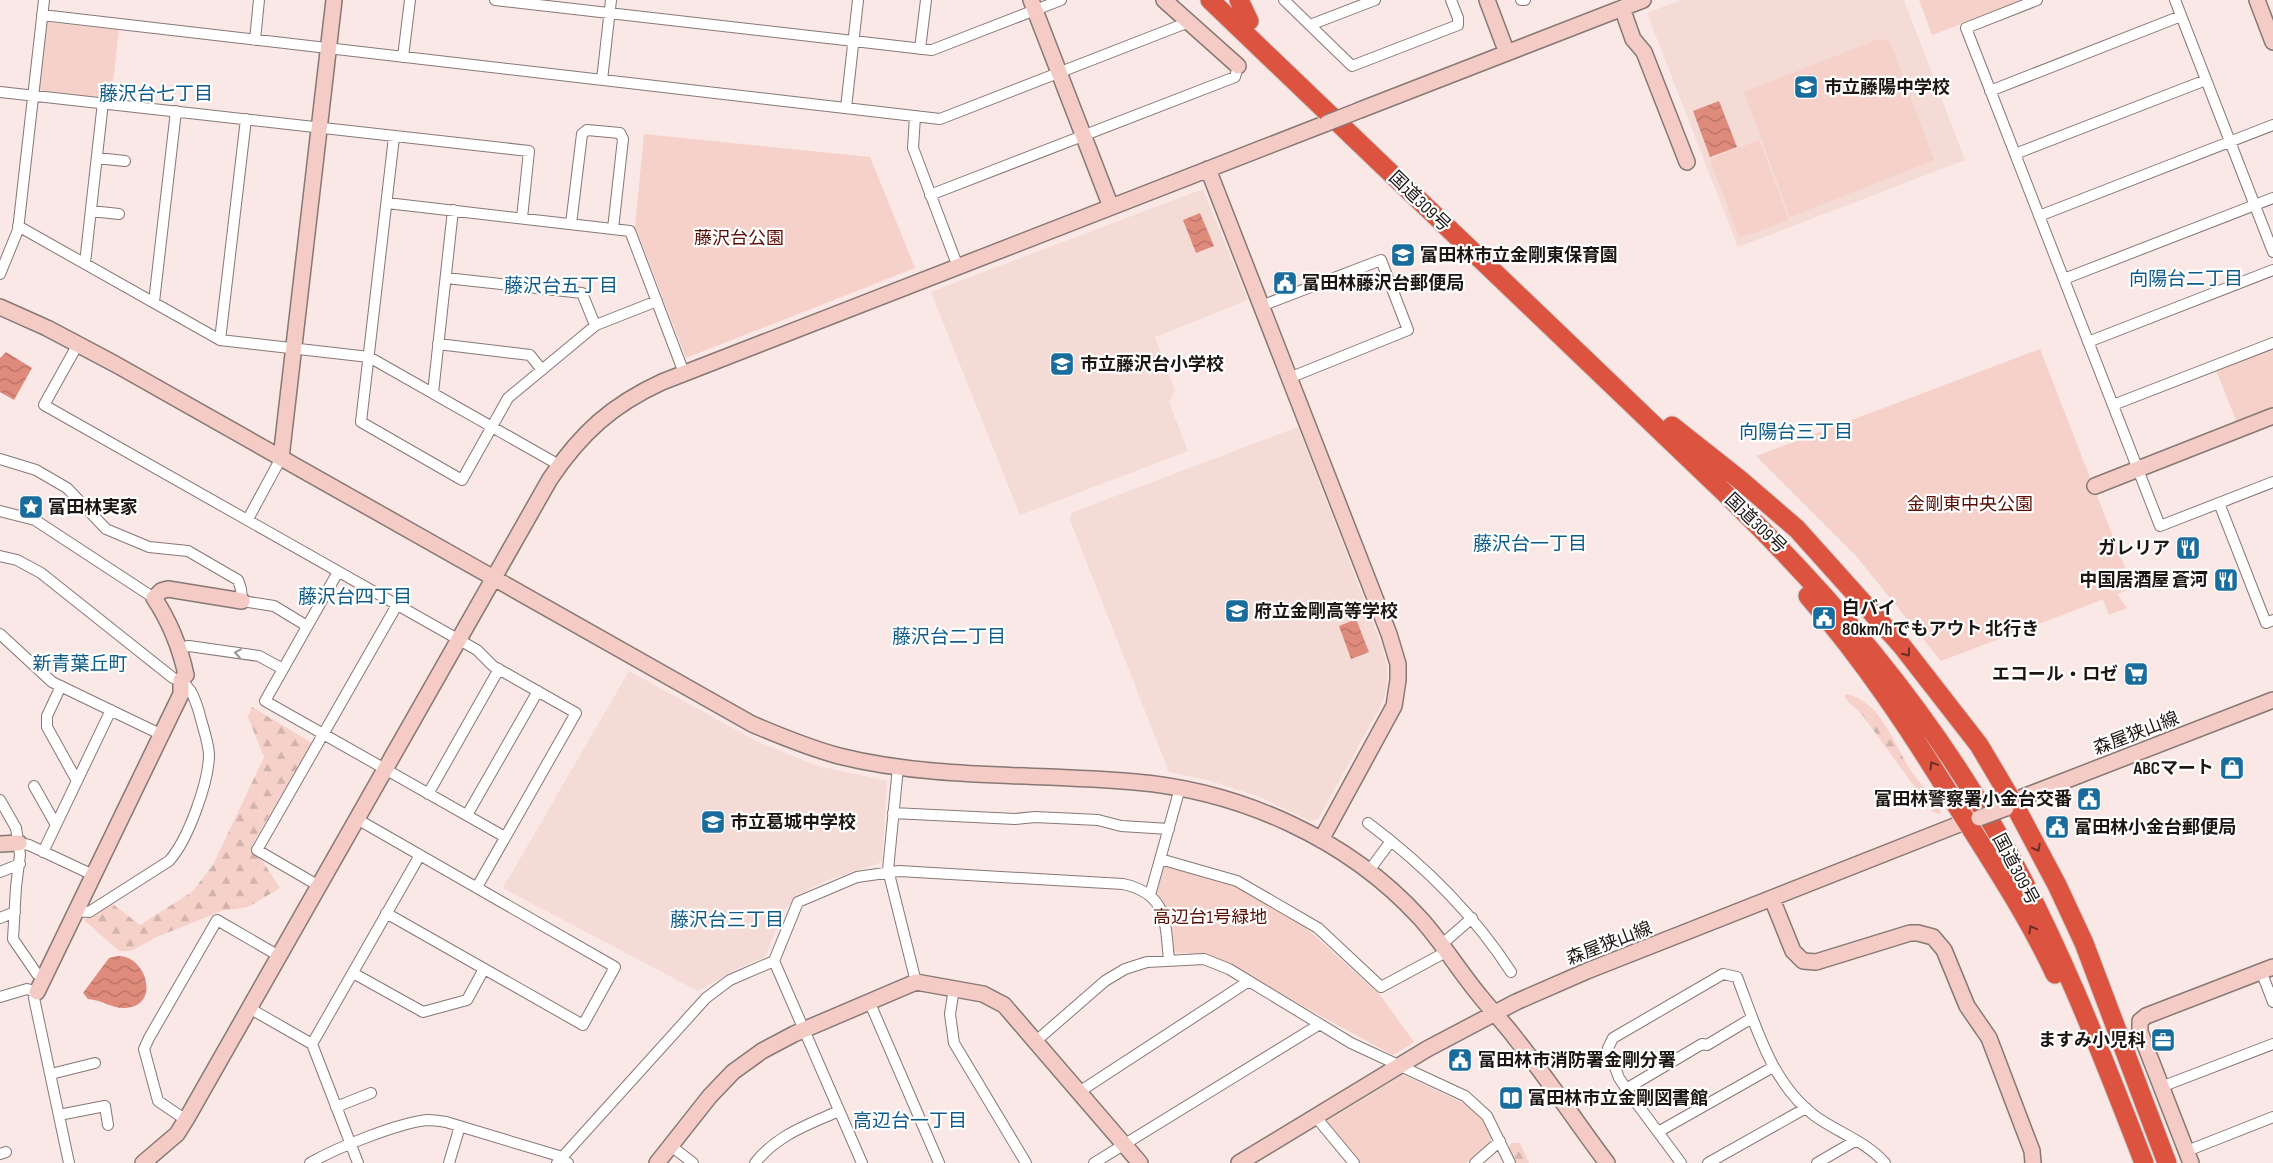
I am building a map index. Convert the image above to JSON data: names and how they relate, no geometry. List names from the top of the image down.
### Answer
{
  "streets": {
    "highway": ["国道309号"],
    "street": ["森屋狭山線"]
  },
  "districts": [
    "藤沢台七丁目",
    "向陽台二丁目",
    "藤沢台五丁目",
    "向陽台三丁目",
    "藤沢台一丁目",
    "藤沢台四丁目",
    "藤沢台二丁目",
    "新青葉丘町",
    "藤沢台三丁目",
    "高辺台一丁目"
  ],
  "parks": ["藤沢台公園", "金剛東中央公園", "高辺台1号緑地"],
  "places": {
    "school or university": [
      "市立藤陽中学校",
      "富田林市立金剛東保育園",
      "市立藤沢台小学校",
      "府立金剛高等学校",
      "市立葛城中学校"
    ],
    "public building": [
      "富田林藤沢台郵便局",
      "白バイ 80km/hでもアウト 北行き",
      "富田林警察署小金台交番",
      "富田林小金台郵便局",
      "富田林市消防署金剛分署"
    ],
    "place": ["富田林実家"],
    "restaurant": ["ガレリア", "中国居酒屋 蒼河"],
    "supermarket": ["エコール・ロゼ"],
    "shop": ["ABCマート"],
    "office": ["ますみ小児科"],
    "library": ["富田林市立金剛図書館"]
  }
}
